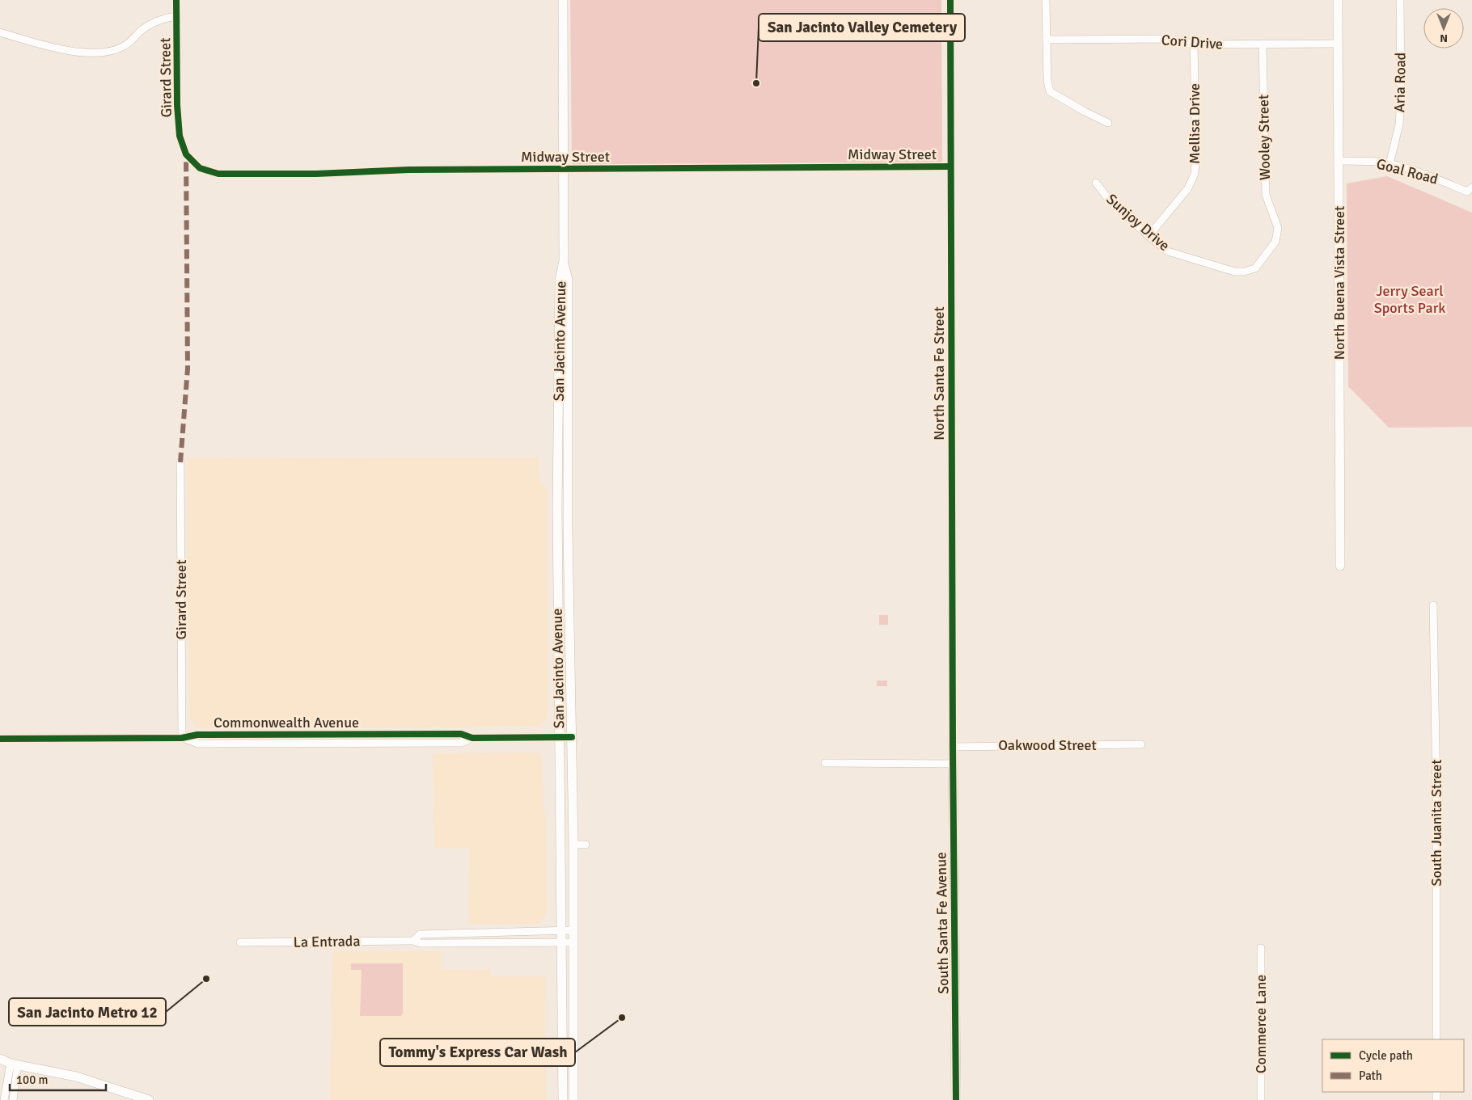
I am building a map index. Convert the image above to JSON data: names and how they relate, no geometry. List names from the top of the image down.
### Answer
{
  "streets": {
    "main road": ["North Buena Vista Street", "San Jacinto Avenue", "South Santa Fe Avenue"],
    "street": [
      "Cori Drive",
      "Girard Street",
      "Aria Road",
      "Mellisa Drive",
      "Wooley Street",
      "Midway Street",
      "Goal Road",
      "Sunjoy Drive",
      "North Santa Fe Street",
      "Commonwealth Avenue",
      "Oakwood Street",
      "South Juanita Street",
      "La Entrada",
      "Commerce Lane"
    ]
  },
  "crossings": [
    ["Cori Drive", "Mellisa Drive"],
    ["Cori Drive", "Wooley Street"],
    ["Cori Drive", "North Buena Vista Street"],
    ["Girard Street", "Midway Street"],
    ["Girard Street", "Commonwealth Avenue"],
    ["Aria Road", "Goal Road"],
    ["Mellisa Drive", "Sunjoy Drive"],
    ["Wooley Street", "Sunjoy Drive"],
    ["Midway Street", "San Jacinto Avenue"],
    ["Midway Street", "North Santa Fe Street"],
    ["Goal Road", "North Buena Vista Street"],
    ["San Jacinto Avenue", "Commonwealth Avenue"],
    ["San Jacinto Avenue", "La Entrada"],
    ["North Santa Fe Street", "Oakwood Street"],
    ["North Santa Fe Street", "South Santa Fe Avenue"],
    ["Oakwood Street", "South Santa Fe Avenue"]
  ],
  "parks": ["Jerry Searl Sports Park"],
  "places": ["San Jacinto Valley Cemetery", "San Jacinto Metro 12", "Tommy's Express Car Wash"],
  "legend": ["Cycle path", "Path"],
  "scale_bar": "100 m",
  "north": "bottom"
}
